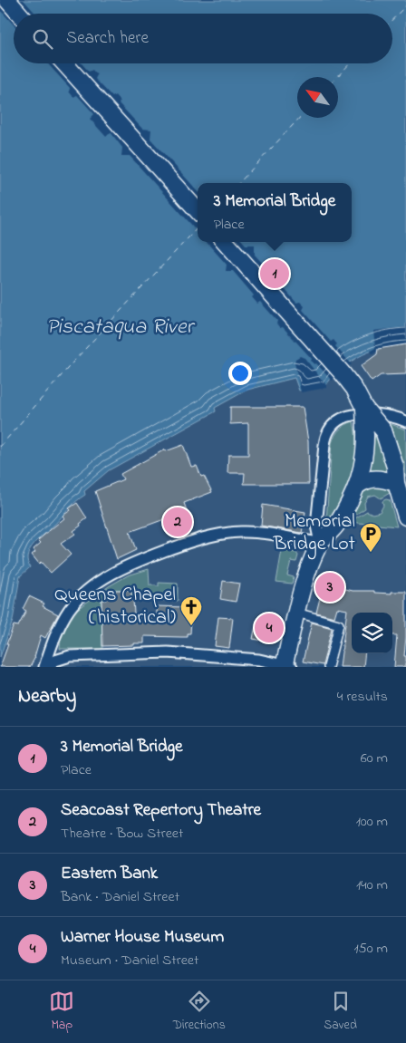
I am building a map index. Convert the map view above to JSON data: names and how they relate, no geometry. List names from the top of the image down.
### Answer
{
  "water": ["Piscataqua River"],
  "places": {
    "parking": ["Memorial Bridge Lot"],
    "church": ["Queens Chapel (historical)"]
  },
  "north": "top left",
  "page": {
    "search": "Search here",
    "popup": ["3 Memorial Bridge", "Place"],
    "pins": [
      "1",
      "2",
      "3",
      "4"
    ],
    "heading": ["Nearby", "4 results"],
    "list": [
      {
        "mark": "1",
        "name": "3 Memorial Bridge",
        "note": "Place",
        "value": "60 m"
      },
      {
        "mark": "2",
        "name": "Seacoast Repertory Theatre",
        "note": "Theatre · Bow Street",
        "value": "100 m"
      },
      {
        "mark": "3",
        "name": "Eastern Bank",
        "note": "Bank · Daniel Street",
        "value": "140 m"
      },
      {
        "mark": "4",
        "name": "Warner House Museum",
        "note": "Museum · Daniel Street",
        "value": "150 m"
      }
    ],
    "nav": ["Map", "Directions", "Saved"]
  }
}
